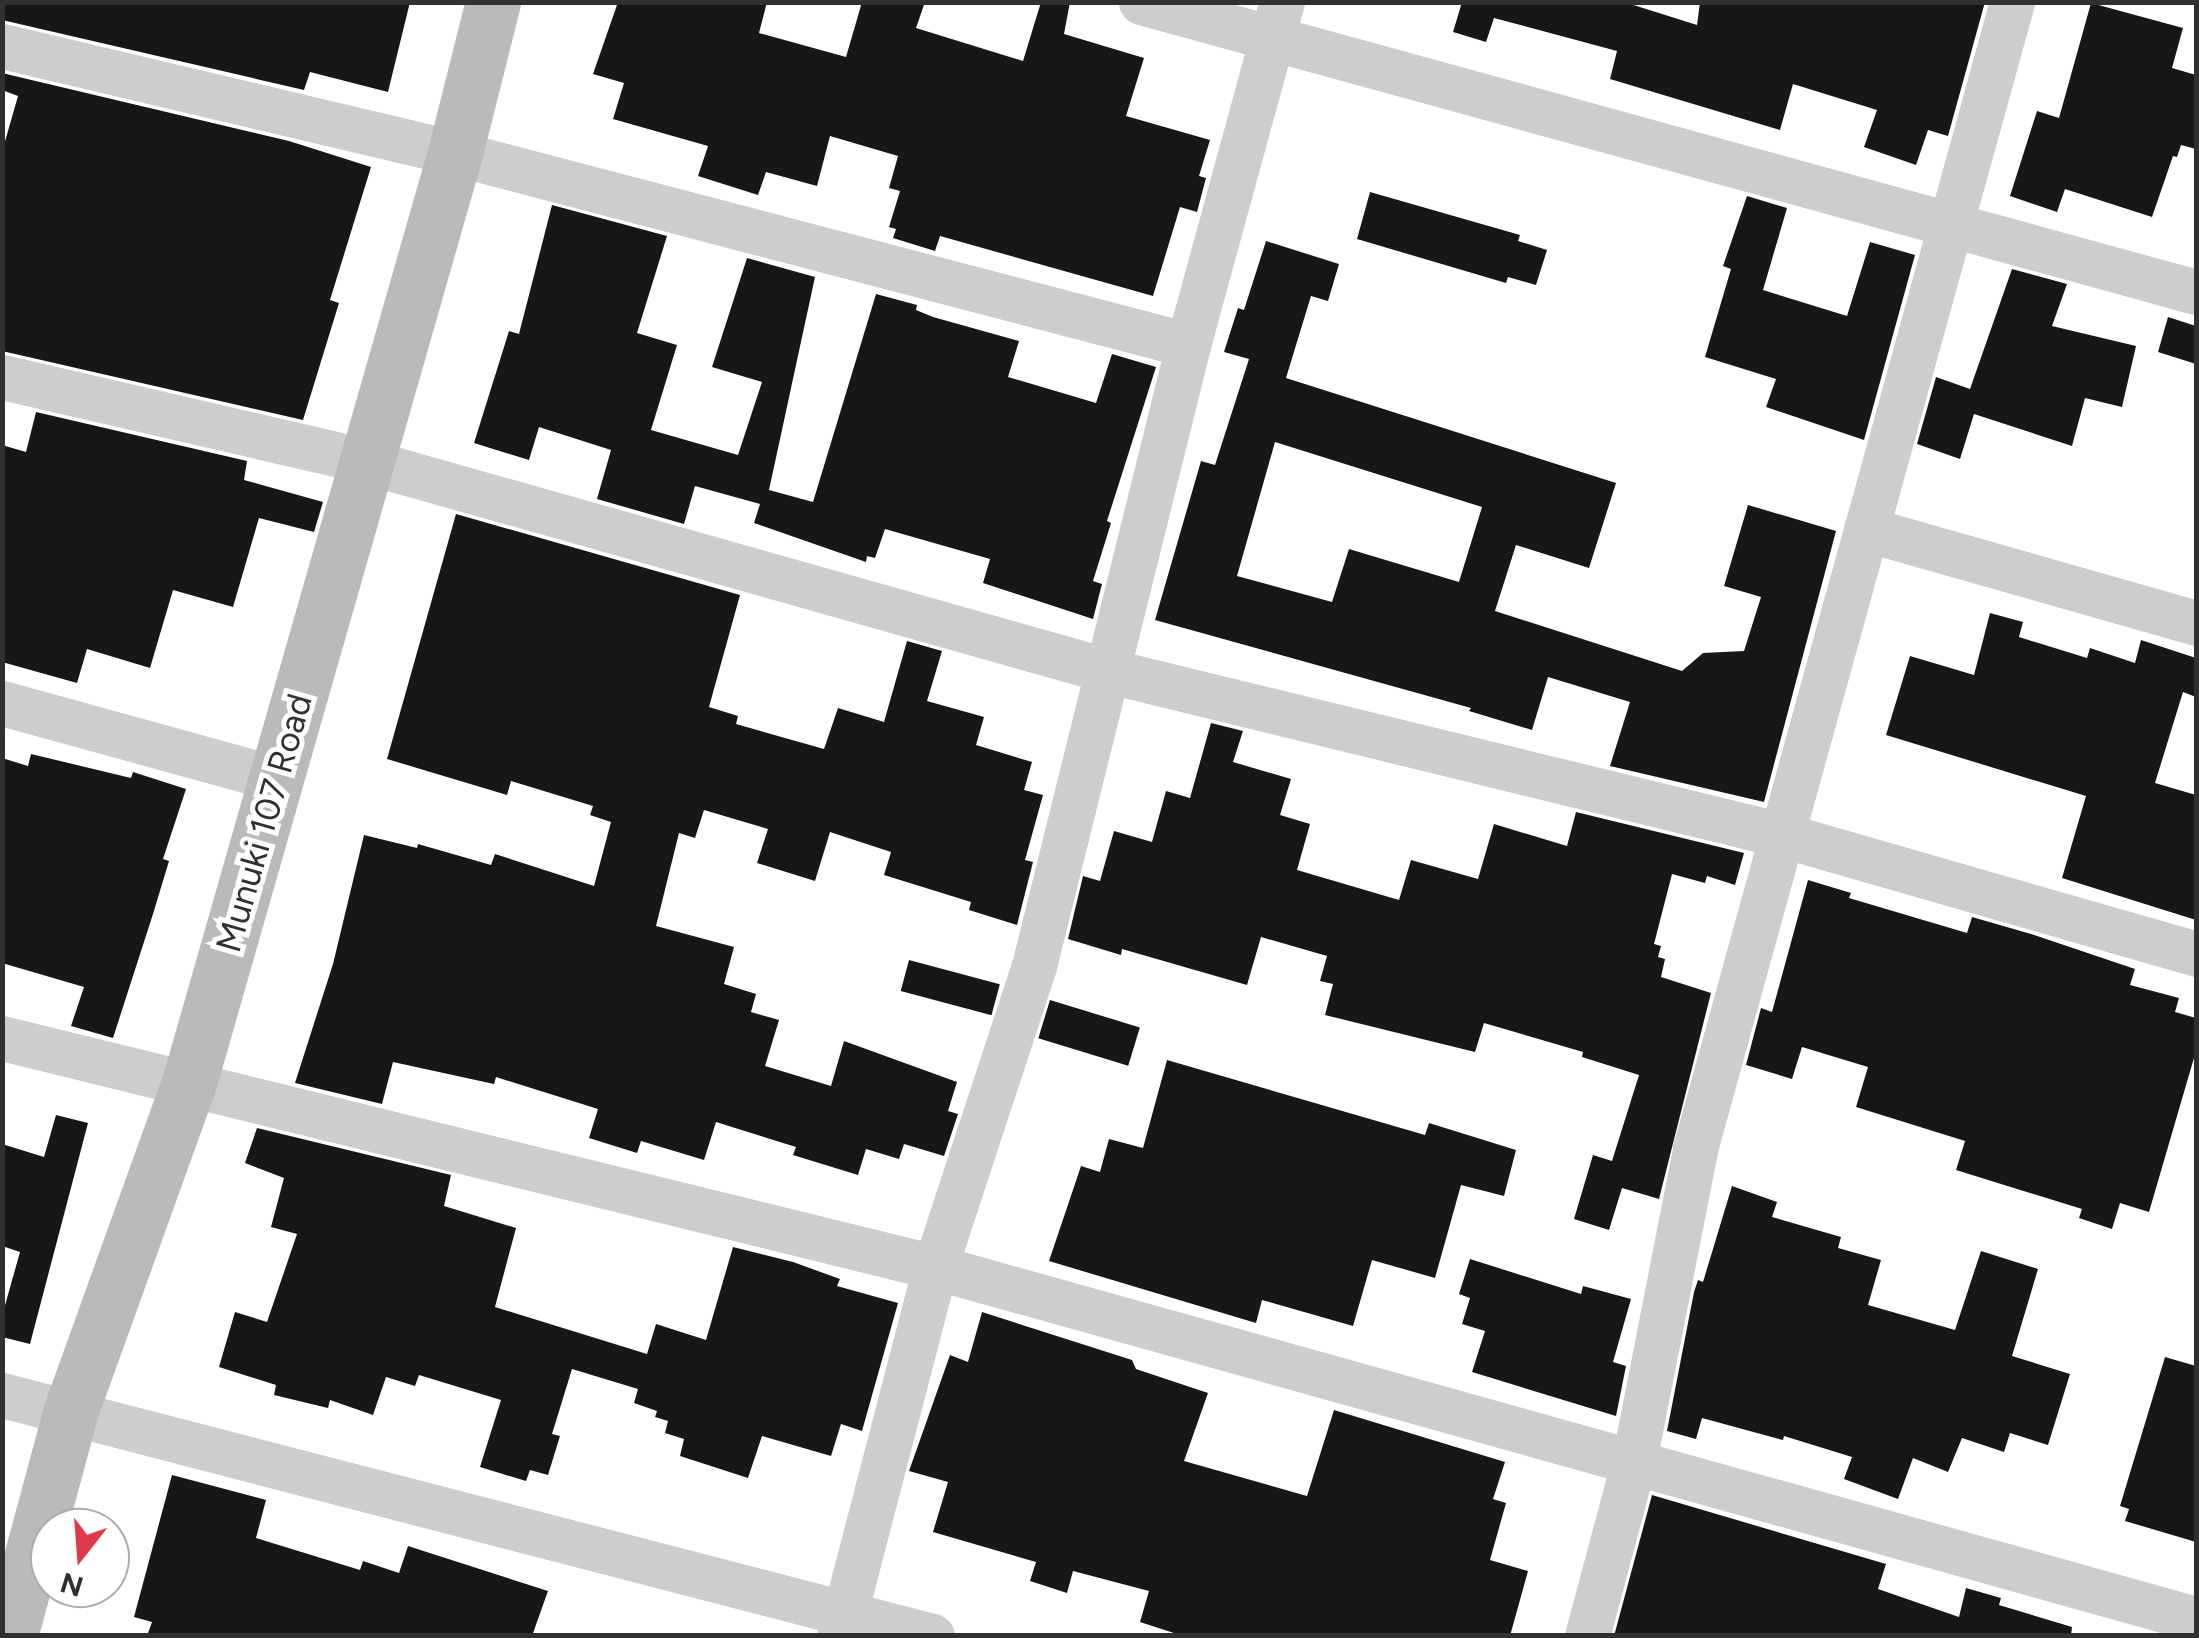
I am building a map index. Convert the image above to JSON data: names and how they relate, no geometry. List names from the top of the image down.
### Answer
{
  "streets": {
    "street": ["Munuki 107 Road"]
  },
  "north": "bottom"
}
